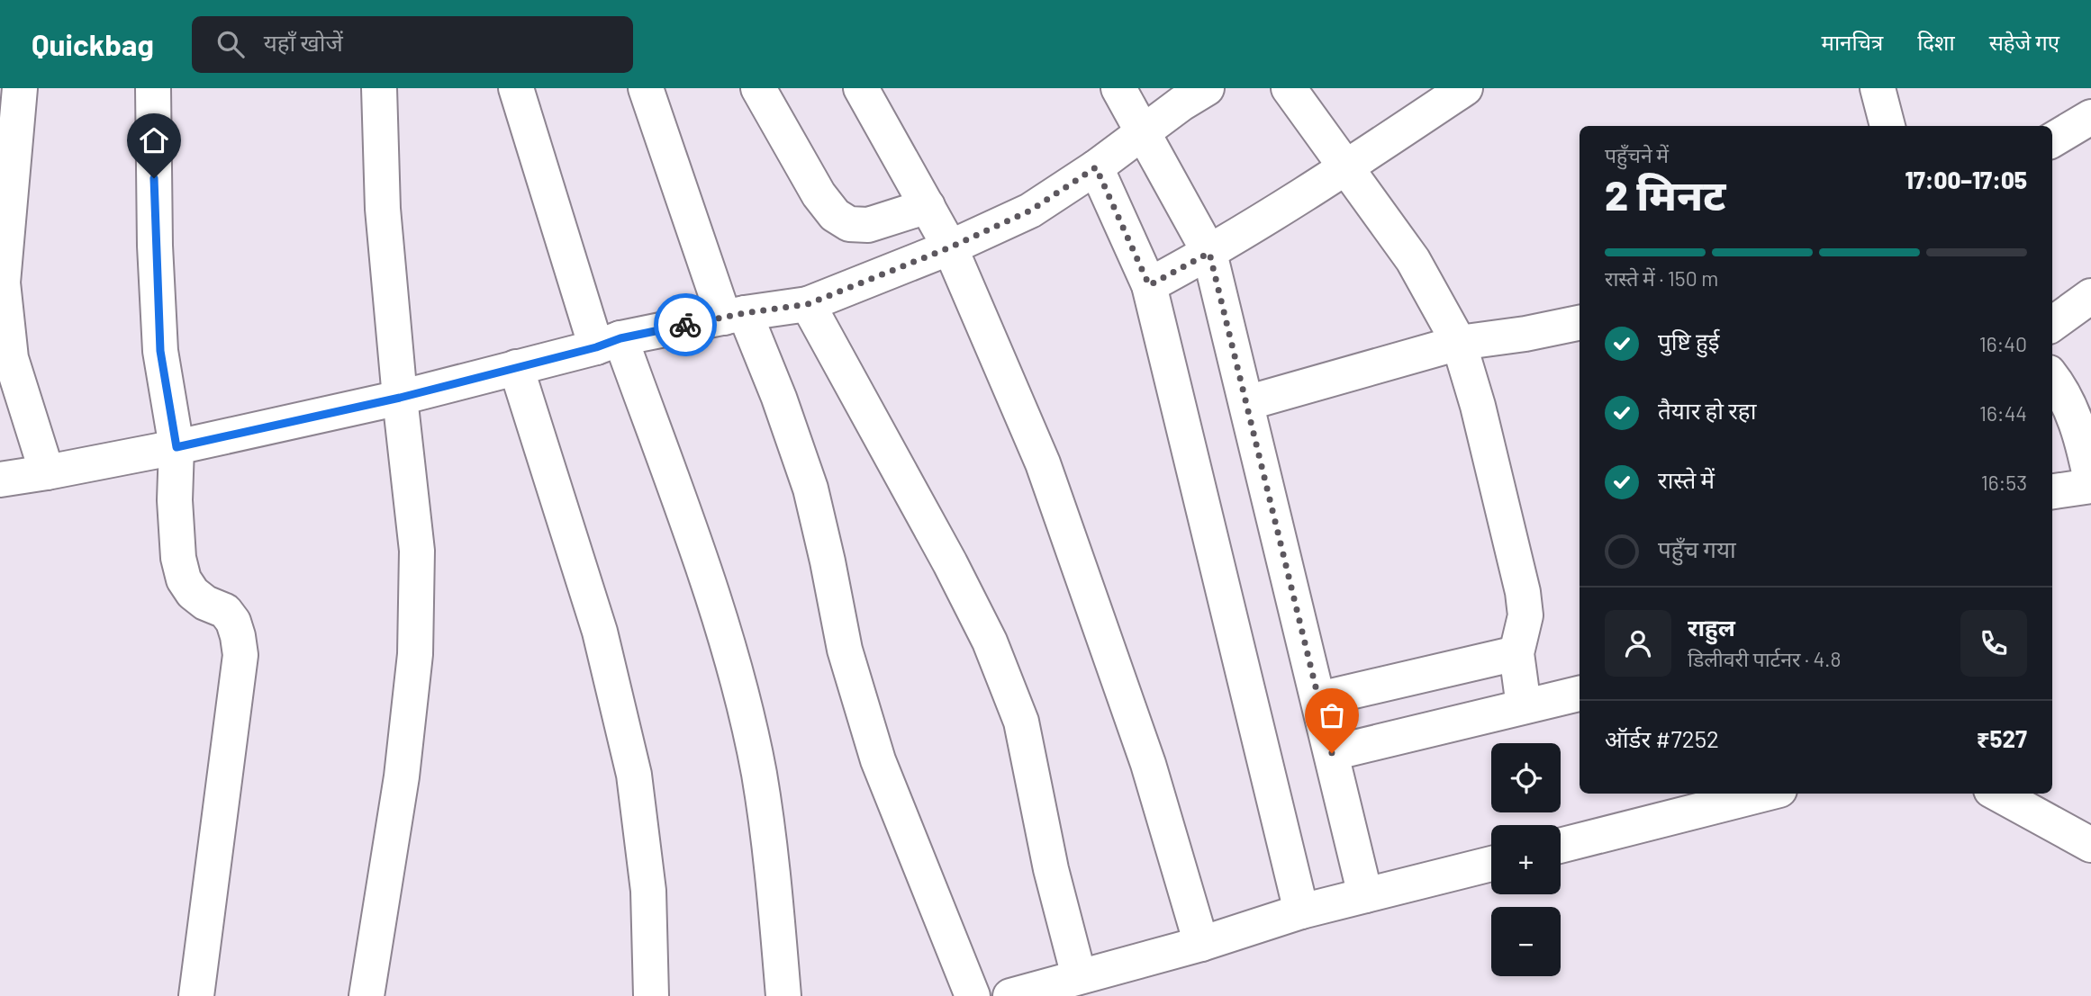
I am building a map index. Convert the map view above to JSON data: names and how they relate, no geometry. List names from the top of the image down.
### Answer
{
  "page": {
    "header": "Quickbag",
    "search": "यहाँ खोजें",
    "nav": ["मानचित्र", "दिशा", "सहेजे गए"],
    "heading": ["2 मिनट", "पहुँचने में", "17:00–17:05"],
    "panel": [
      "राहुल",
      "डिलीवरी पार्टनर · 4.8",
      "ऑर्डर #7252",
      "₹527"
    ],
    "bar": "रास्ते में · 150 m",
    "list": [
      ["पुष्टि हुई", "16:40"],
      ["तैयार हो रहा", "16:44"],
      ["रास्ते में", "16:53"],
      "पहुँच गया"
    ],
    "map_buttons": ["+", "−"]
  }
}
